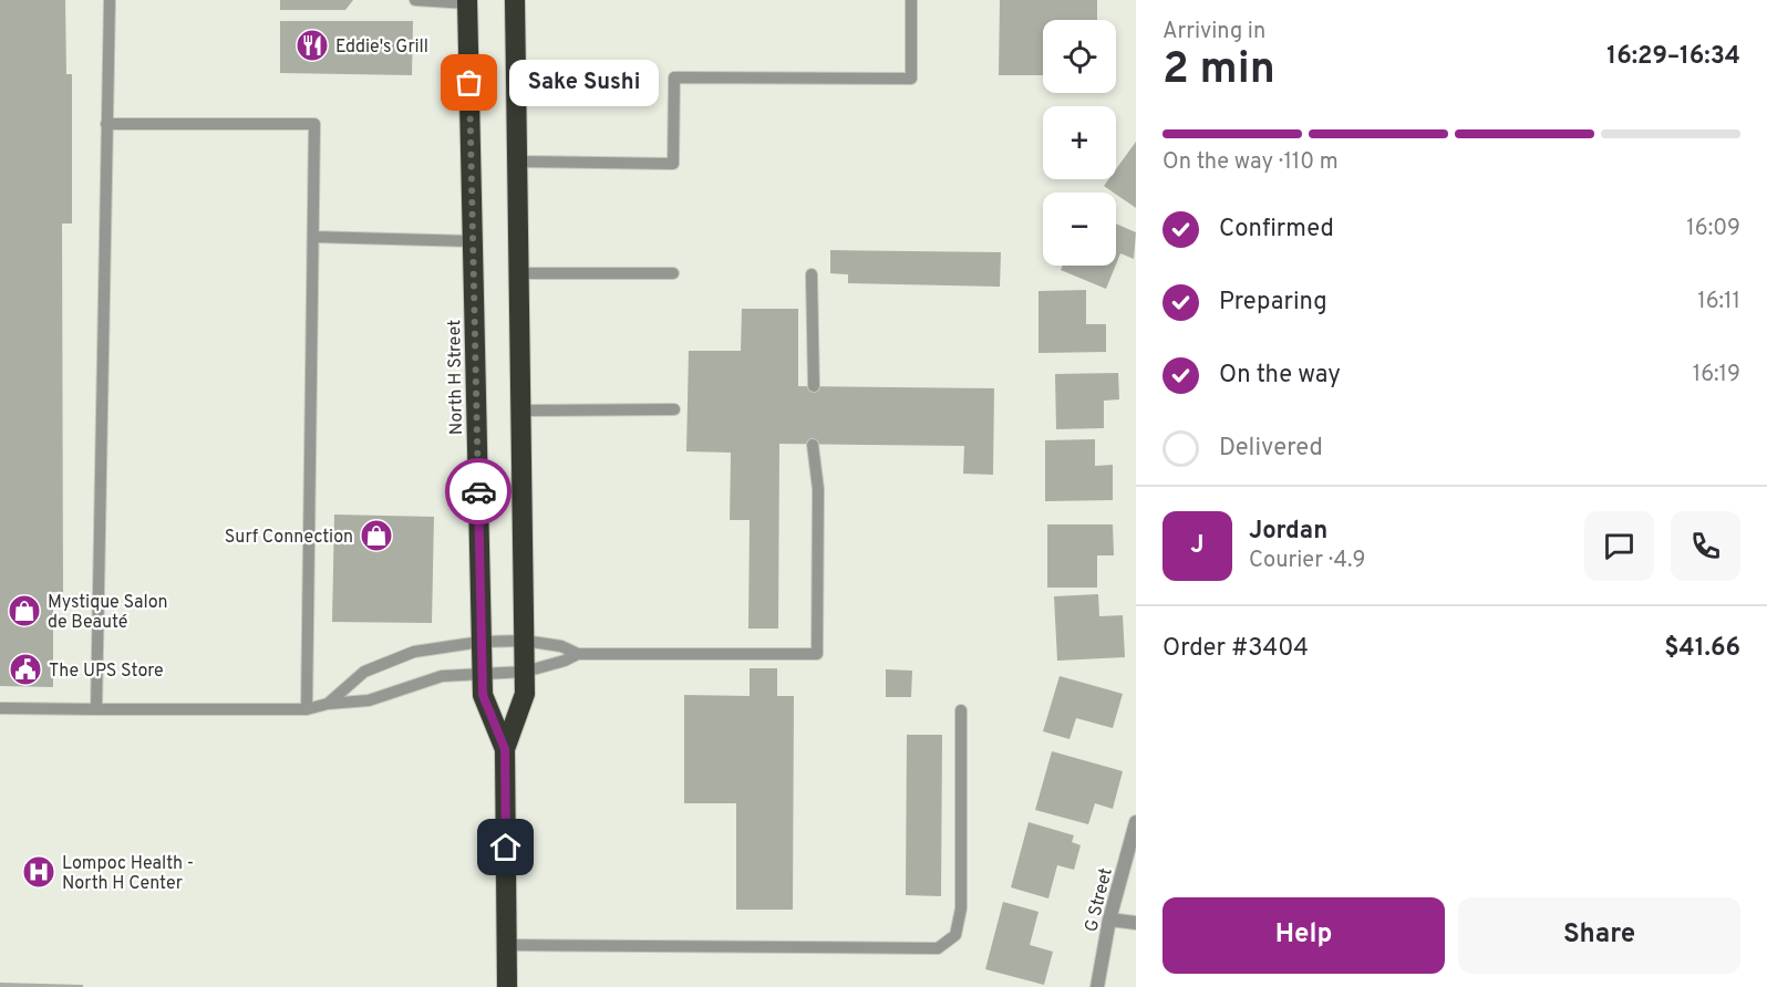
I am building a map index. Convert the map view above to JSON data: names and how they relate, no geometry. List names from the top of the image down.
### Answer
{
  "streets": {
    "highway": ["North H Street"],
    "street": ["G Street"]
  },
  "places": {
    "restaurant": ["Eddie's Grill"],
    "other": ["Sake Sushi"],
    "shop": ["Surf Connection", "Mystique Salon de Beauté"],
    "public building": ["The UPS Store"],
    "hospital": ["Lompoc Health - North H Center"]
  },
  "page": {
    "heading": ["2 min", "Arriving in", "16:29–16:34"],
    "panel": [
      "Jordan",
      "Courier · 4.9",
      "Order #3404",
      "$41.66"
    ],
    "map_buttons": ["+", "−"],
    "bubble": "Sake Sushi",
    "bar": "On the way · 110 m",
    "list": [
      ["Confirmed", "16:09"],
      ["Preparing", "16:11"],
      ["On the way", "16:19"],
      "Delivered"
    ],
    "round": "J",
    "buttons": ["Help", "Share"]
  }
}
